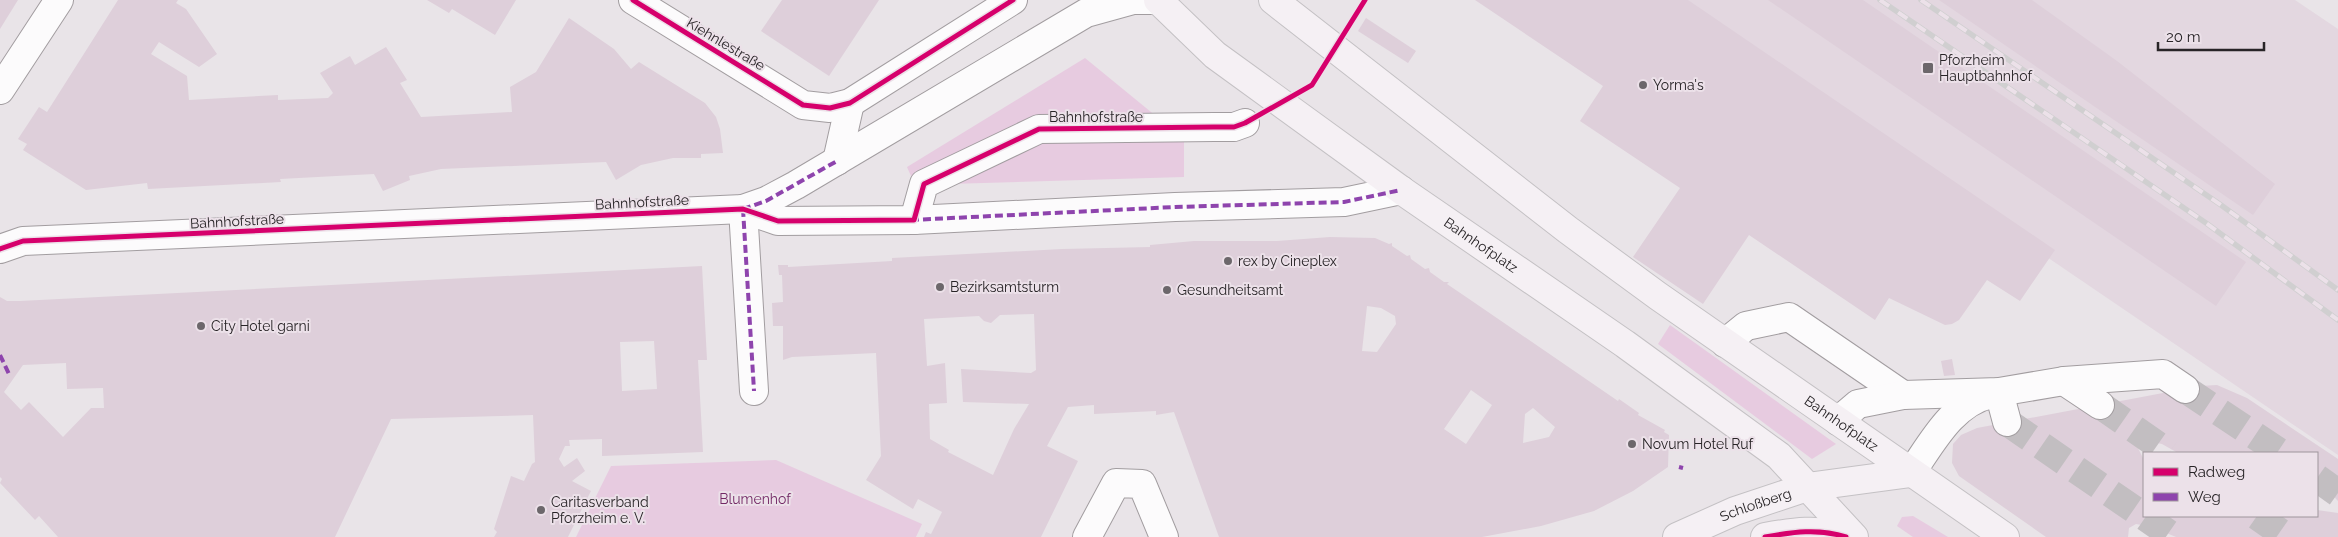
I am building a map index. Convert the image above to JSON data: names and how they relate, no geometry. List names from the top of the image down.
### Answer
{
  "streets": {
    "main road": ["Bahnhofplatz", "Schloßberg"],
    "street": ["Kiehnlestraße", "Bahnhofstraße"]
  },
  "crossings": [
    ["Bahnhofstraße", "Bahnhofplatz"],
    ["Bahnhofplatz", "Schloßberg"]
  ],
  "parks": ["Blumenhof"],
  "places": {
    "transit": ["Pforzheim Hauptbahnhof"],
    "other": [
      "Yorma's",
      "rex by Cineplex",
      "Bezirksamtsturm",
      "Gesundheitsamt",
      "City Hotel garni",
      "Novum Hotel Ruf",
      "Caritasverband Pforzheim e. V."
    ]
  },
  "legend": ["Radweg", "Weg"],
  "scale_bar": "20 m"
}
